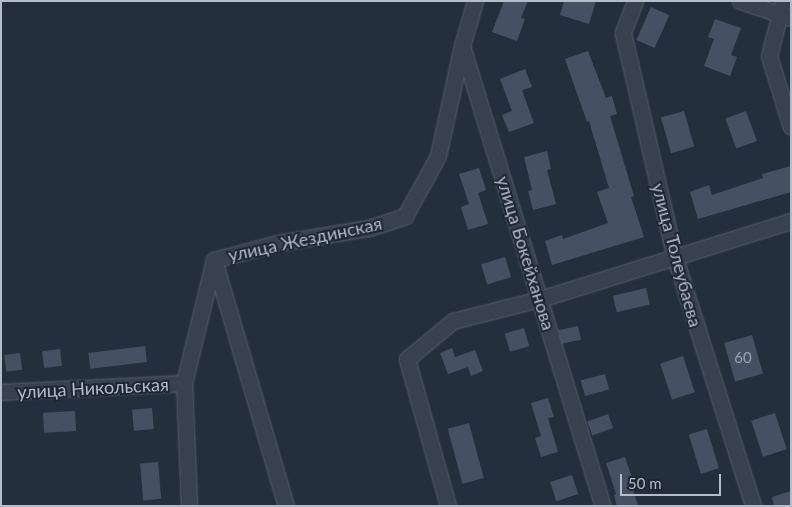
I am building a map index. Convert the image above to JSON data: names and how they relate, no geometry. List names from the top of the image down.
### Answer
{
  "streets": {
    "street": [
      "улица Жездинская",
      "улица Бокейханова",
      "улица Толеубаева",
      "улица Никольская"
    ]
  },
  "crossings": [
    ["улица Жездинская", "улица Бокейханова"],
    ["улица Жездинская", "улица Никольская"]
  ],
  "house_numbers": ["60"],
  "scale_bar": "50 m"
}
